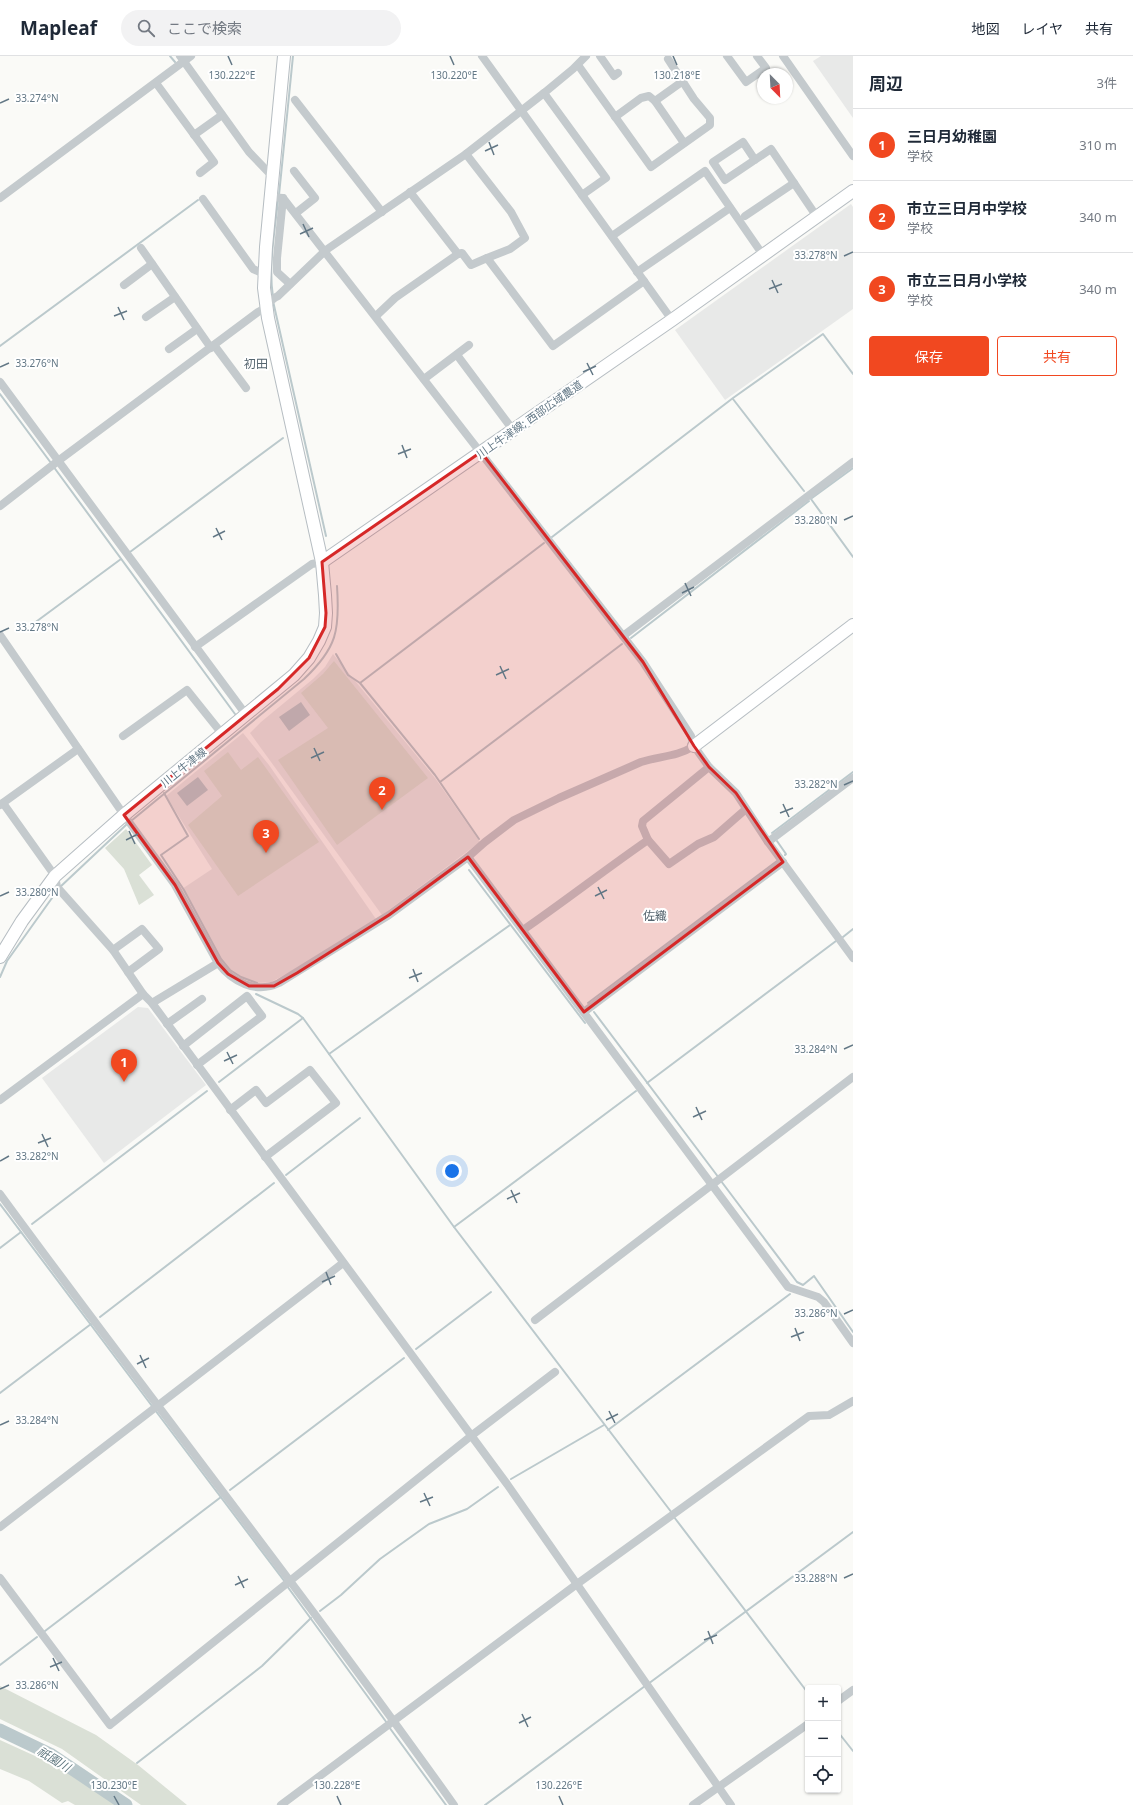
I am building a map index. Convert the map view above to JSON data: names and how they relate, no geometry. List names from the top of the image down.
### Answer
{
  "streets": {
    "main road": ["川上牛津線; 西部広域農道", "川上牛津線"]
  },
  "crossings": [
    ["川上牛津線; 西部広域農道", "川上牛津線"]
  ],
  "districts": ["初田", "佐織"],
  "water": ["祇園川"],
  "north": "bottom right",
  "page": {
    "header": "Mapleaf",
    "search": "ここで検索",
    "nav": ["地図", "レイヤ", "共有"],
    "heading": ["周辺", "3件"],
    "list": [
      {
        "mark": "1",
        "name": "三日月幼稚園",
        "note": "学校",
        "value": "310 m"
      },
      {
        "mark": "2",
        "name": "市立三日月中学校",
        "note": "学校",
        "value": "340 m"
      },
      {
        "mark": "3",
        "name": "市立三日月小学校",
        "note": "学校",
        "value": "340 m"
      }
    ],
    "buttons": ["保存", "共有"],
    "pins": ["2", "3", "1"],
    "map_buttons": ["+", "−"]
  },
  "coordinates": [
    "130.222°E",
    "130.220°E",
    "130.218°E",
    "33.274°N",
    "33.278°N",
    "33.276°N",
    "33.280°N",
    "33.282°N",
    "33.284°N",
    "33.286°N",
    "33.288°N",
    "130.230°E",
    "130.228°E",
    "130.226°E"
  ]
}
